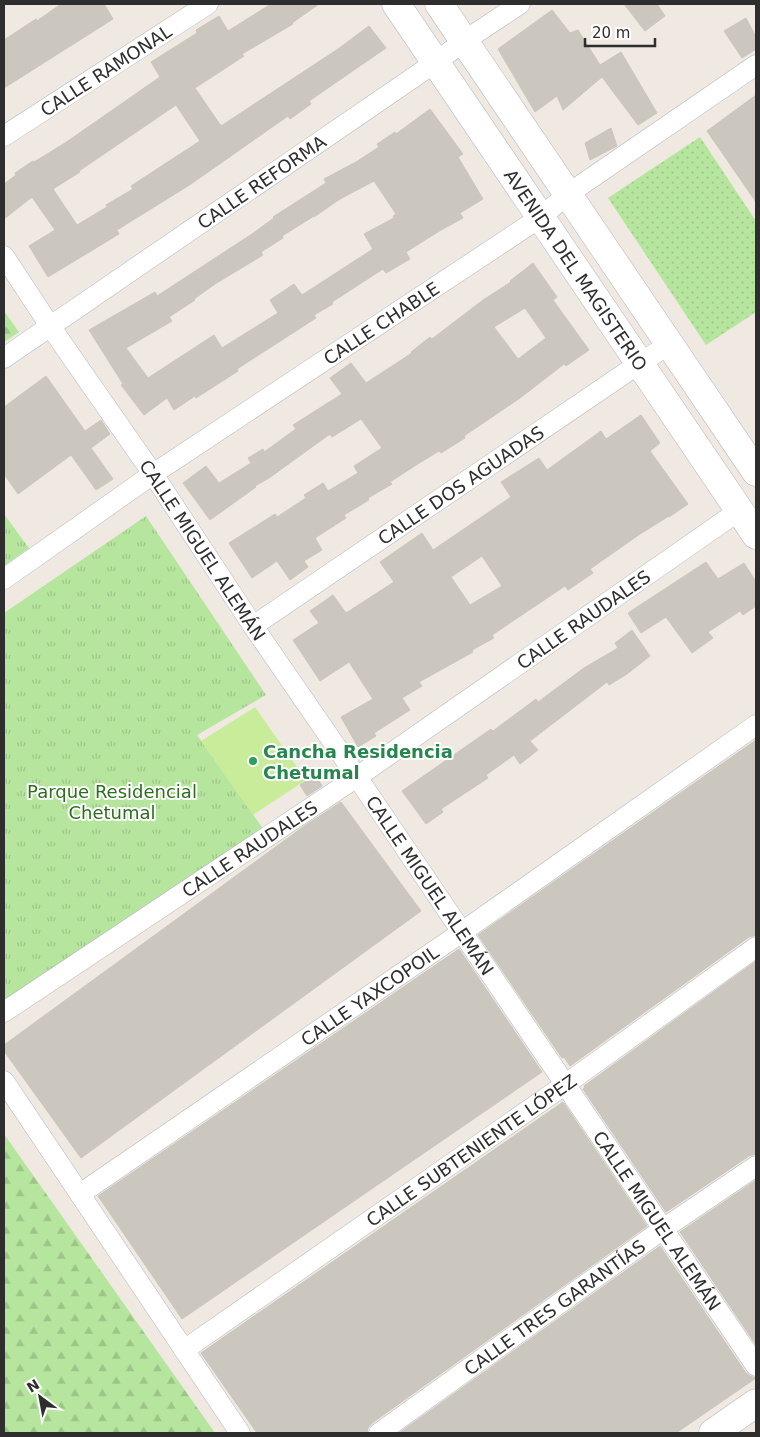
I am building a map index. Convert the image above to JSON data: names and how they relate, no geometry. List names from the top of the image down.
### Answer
{
  "streets": {
    "street": [
      "CALLE RAMONAL",
      "CALLE REFORMA",
      "AVENIDA DEL MAGISTERIO",
      "CALLE CHABLE",
      "CALLE DOS AGUADAS",
      "CALLE MIGUEL ALEMÁN",
      "CALLE RAUDALES",
      "CALLE YAXCOPOIL",
      "CALLE SUBTENIENTE LÓPEZ",
      "CALLE TRES GARANTÍAS"
    ]
  },
  "crossings": [
    ["CALLE REFORMA", "AVENIDA DEL MAGISTERIO"],
    ["CALLE REFORMA", "CALLE MIGUEL ALEMÁN"],
    ["AVENIDA DEL MAGISTERIO", "CALLE CHABLE"],
    ["AVENIDA DEL MAGISTERIO", "CALLE DOS AGUADAS"],
    ["AVENIDA DEL MAGISTERIO", "CALLE RAUDALES"],
    ["CALLE CHABLE", "CALLE MIGUEL ALEMÁN"],
    ["CALLE DOS AGUADAS", "CALLE MIGUEL ALEMÁN"],
    ["CALLE MIGUEL ALEMÁN", "CALLE RAUDALES"],
    ["CALLE MIGUEL ALEMÁN", "CALLE YAXCOPOIL"],
    ["CALLE MIGUEL ALEMÁN", "CALLE SUBTENIENTE LÓPEZ"],
    ["CALLE MIGUEL ALEMÁN", "CALLE TRES GARANTÍAS"]
  ],
  "parks": ["Parque Residencial Chetumal"],
  "places": ["Cancha Residencia Chetumal"],
  "scale_bar": "20 m",
  "north": "top left"
}
